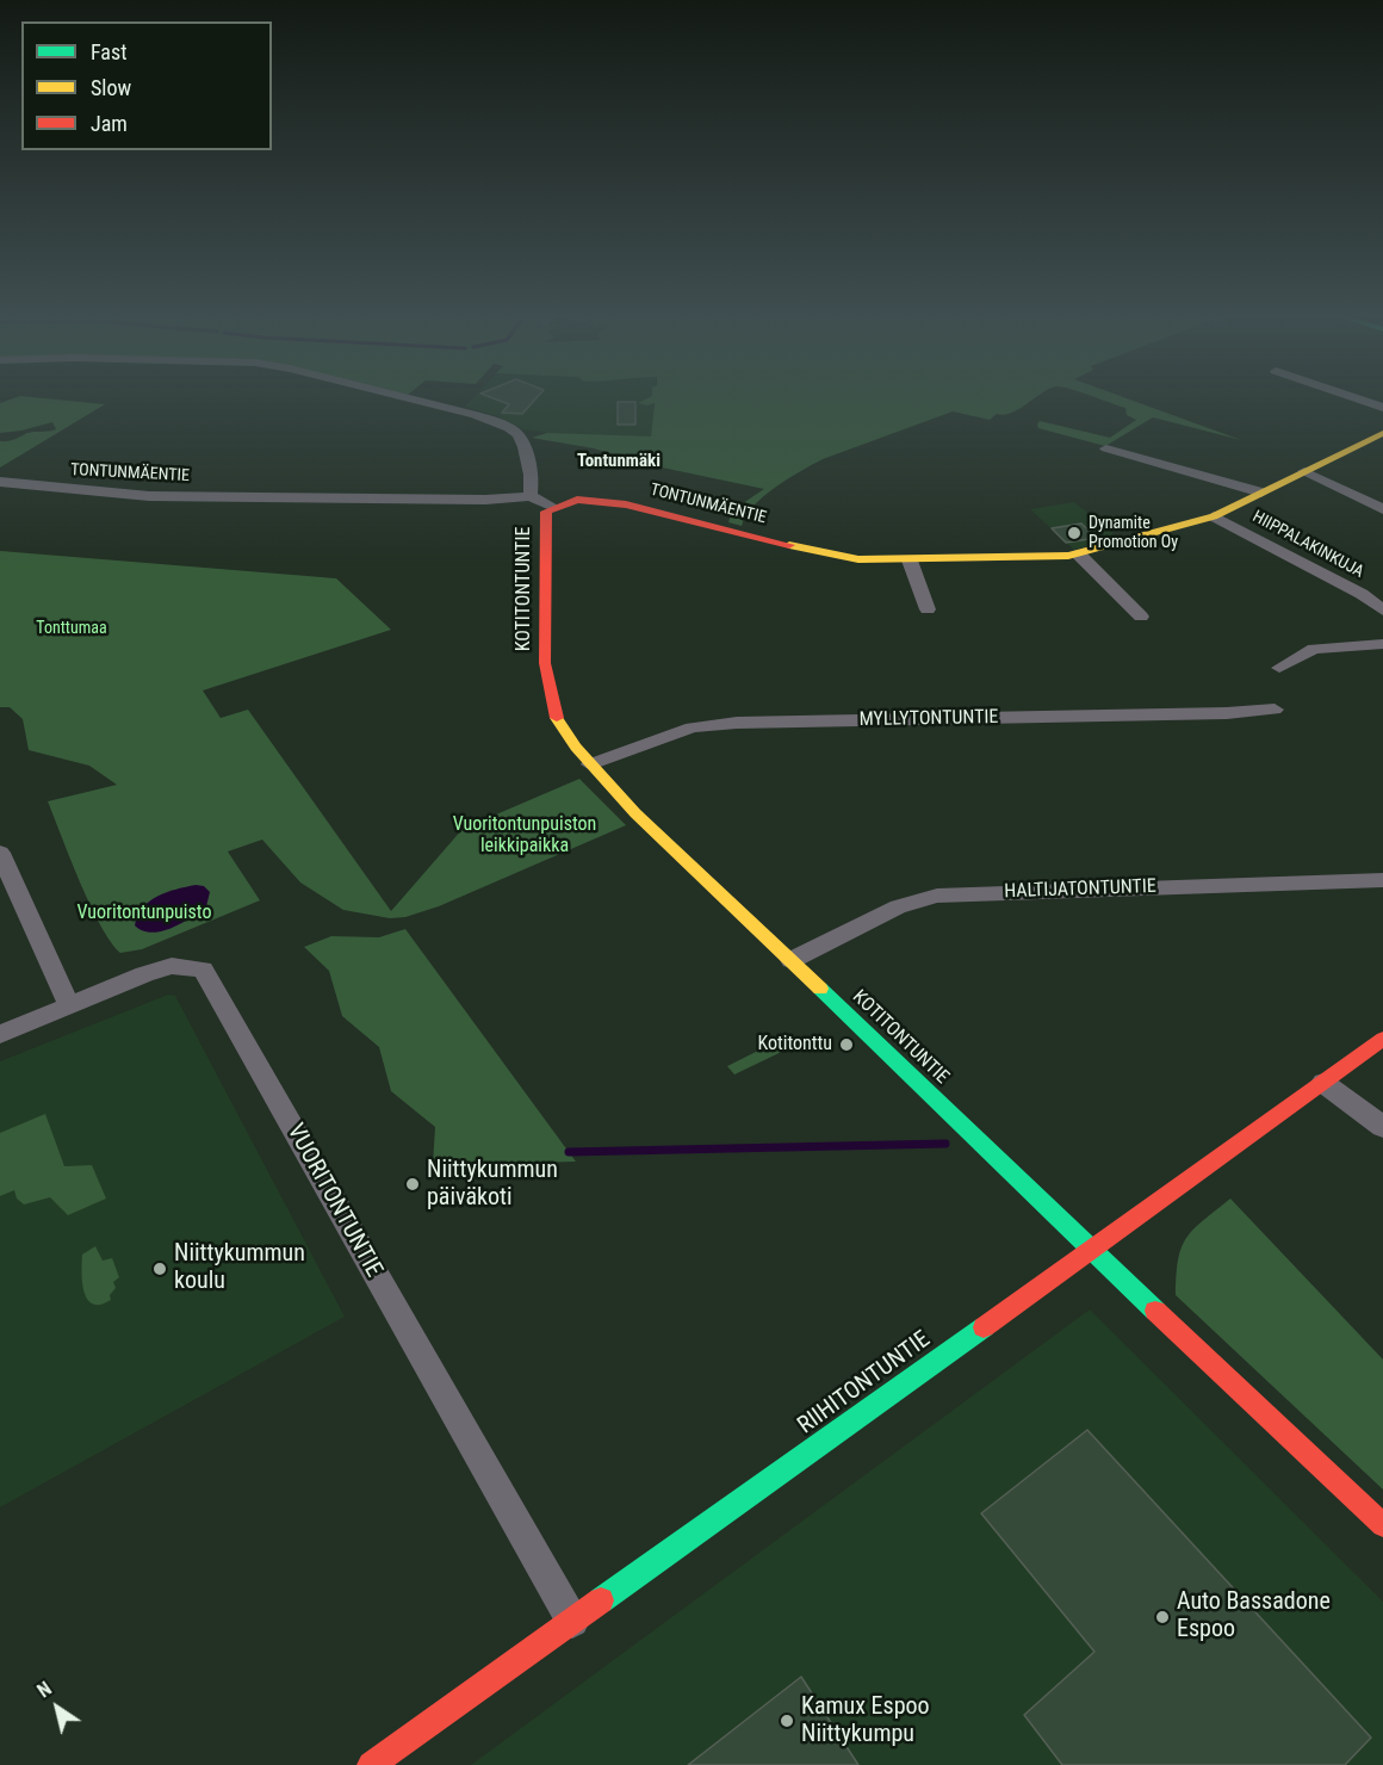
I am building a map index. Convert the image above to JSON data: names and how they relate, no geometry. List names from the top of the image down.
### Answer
{
  "streets": {
    "street": [
      "TONTUNMÄENTIE",
      "HIIPPALAKINKUJA",
      "KOTITONTUNTIE",
      "MYLLYTONTUNTIE",
      "HALTIJATONTUNTIE",
      "VUORITONTUNTIE",
      "RIIHITONTUNTIE"
    ]
  },
  "crossings": [
    ["TONTUNMÄENTIE", "HIIPPALAKINKUJA"],
    ["TONTUNMÄENTIE", "KOTITONTUNTIE"],
    ["KOTITONTUNTIE", "MYLLYTONTUNTIE"],
    ["KOTITONTUNTIE", "HALTIJATONTUNTIE"],
    ["KOTITONTUNTIE", "RIIHITONTUNTIE"],
    ["VUORITONTUNTIE", "RIIHITONTUNTIE"]
  ],
  "districts": ["Tontunmäki"],
  "parks": ["Tonttumaa", "Vuoritontunpuiston leikkipaikka", "Vuoritontunpuisto"],
  "places": [
    "Dynamite Promotion Oy",
    "Kotitonttu",
    "Niittykummun päiväkoti",
    "Niittykummun koulu",
    "Auto Bassadone Espoo",
    "Kamux Espoo Niittykumpu"
  ],
  "legend": ["Fast", "Slow", "Jam"],
  "north": "top left"
}
